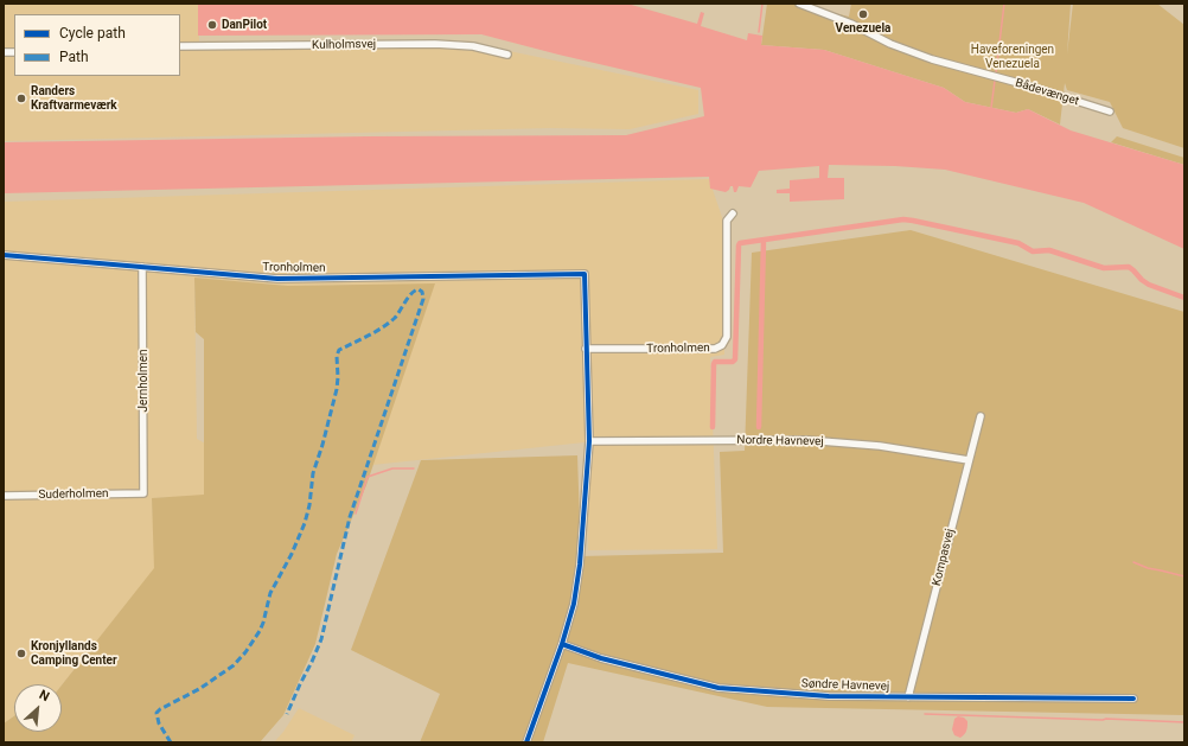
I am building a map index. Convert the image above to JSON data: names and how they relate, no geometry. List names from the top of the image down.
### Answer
{
  "streets": {
    "street": [
      "Kulholmsvej",
      "Bådevænget",
      "Tronholmen",
      "Jernholmen",
      "Nordre Havnevej",
      "Suderholmen",
      "Kompasvej",
      "Søndre Havnevej"
    ]
  },
  "crossings": [
    ["Tronholmen", "Jernholmen"],
    ["Jernholmen", "Suderholmen"],
    ["Nordre Havnevej", "Kompasvej"],
    ["Kompasvej", "Søndre Havnevej"]
  ],
  "parks": ["Haveforeningen Venezuela"],
  "places": [
    "Venezuela",
    "DanPilot",
    "Randers Kraftvarmeværk",
    "Kronjyllands Camping Center"
  ],
  "legend": ["Cycle path", "Path"],
  "north": "top right"
}
